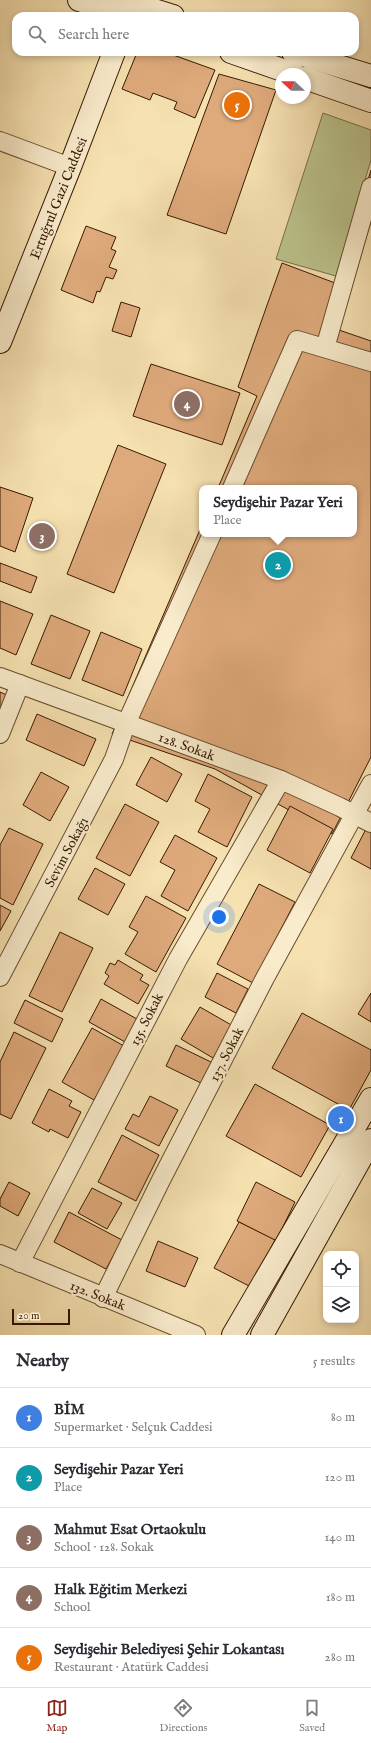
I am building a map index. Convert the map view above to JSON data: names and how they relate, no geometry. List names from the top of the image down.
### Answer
{
  "streets": {
    "main road": ["Ertuğrul Gazi Caddesi"],
    "street": [
      "128. Sokak",
      "Sevim Sokağı",
      "135. Sokak",
      "137. Sokak",
      "132. Sokak"
    ]
  },
  "crossings": [
    ["128. Sokak", "Sevim Sokağı"],
    ["128. Sokak", "135. Sokak"],
    ["128. Sokak", "137. Sokak"],
    ["135. Sokak", "132. Sokak"],
    ["137. Sokak", "132. Sokak"]
  ],
  "scale_bar": "20 m",
  "north": "left",
  "page": {
    "search": "Search here",
    "pins": [
      "5",
      "4",
      "3",
      "2",
      "1"
    ],
    "popup": ["Seydişehir Pazar Yeri", "Place"],
    "scale": "20 m",
    "heading": ["Nearby", "5 results"],
    "list": [
      {
        "mark": "1",
        "name": "BİM",
        "note": "Supermarket · Selçuk Caddesi",
        "value": "80 m"
      },
      {
        "mark": "2",
        "name": "Seydişehir Pazar Yeri",
        "note": "Place",
        "value": "120 m"
      },
      {
        "mark": "3",
        "name": "Mahmut Esat Ortaokulu",
        "note": "School · 128. Sokak",
        "value": "140 m"
      },
      {
        "mark": "4",
        "name": "Halk Eğitim Merkezi",
        "note": "School",
        "value": "180 m"
      },
      {
        "mark": "5",
        "name": "Seydişehir Belediyesi Şehir Lokantası",
        "note": "Restaurant · Atatürk Caddesi",
        "value": "280 m"
      }
    ],
    "nav": ["Map", "Directions", "Saved"]
  }
}
